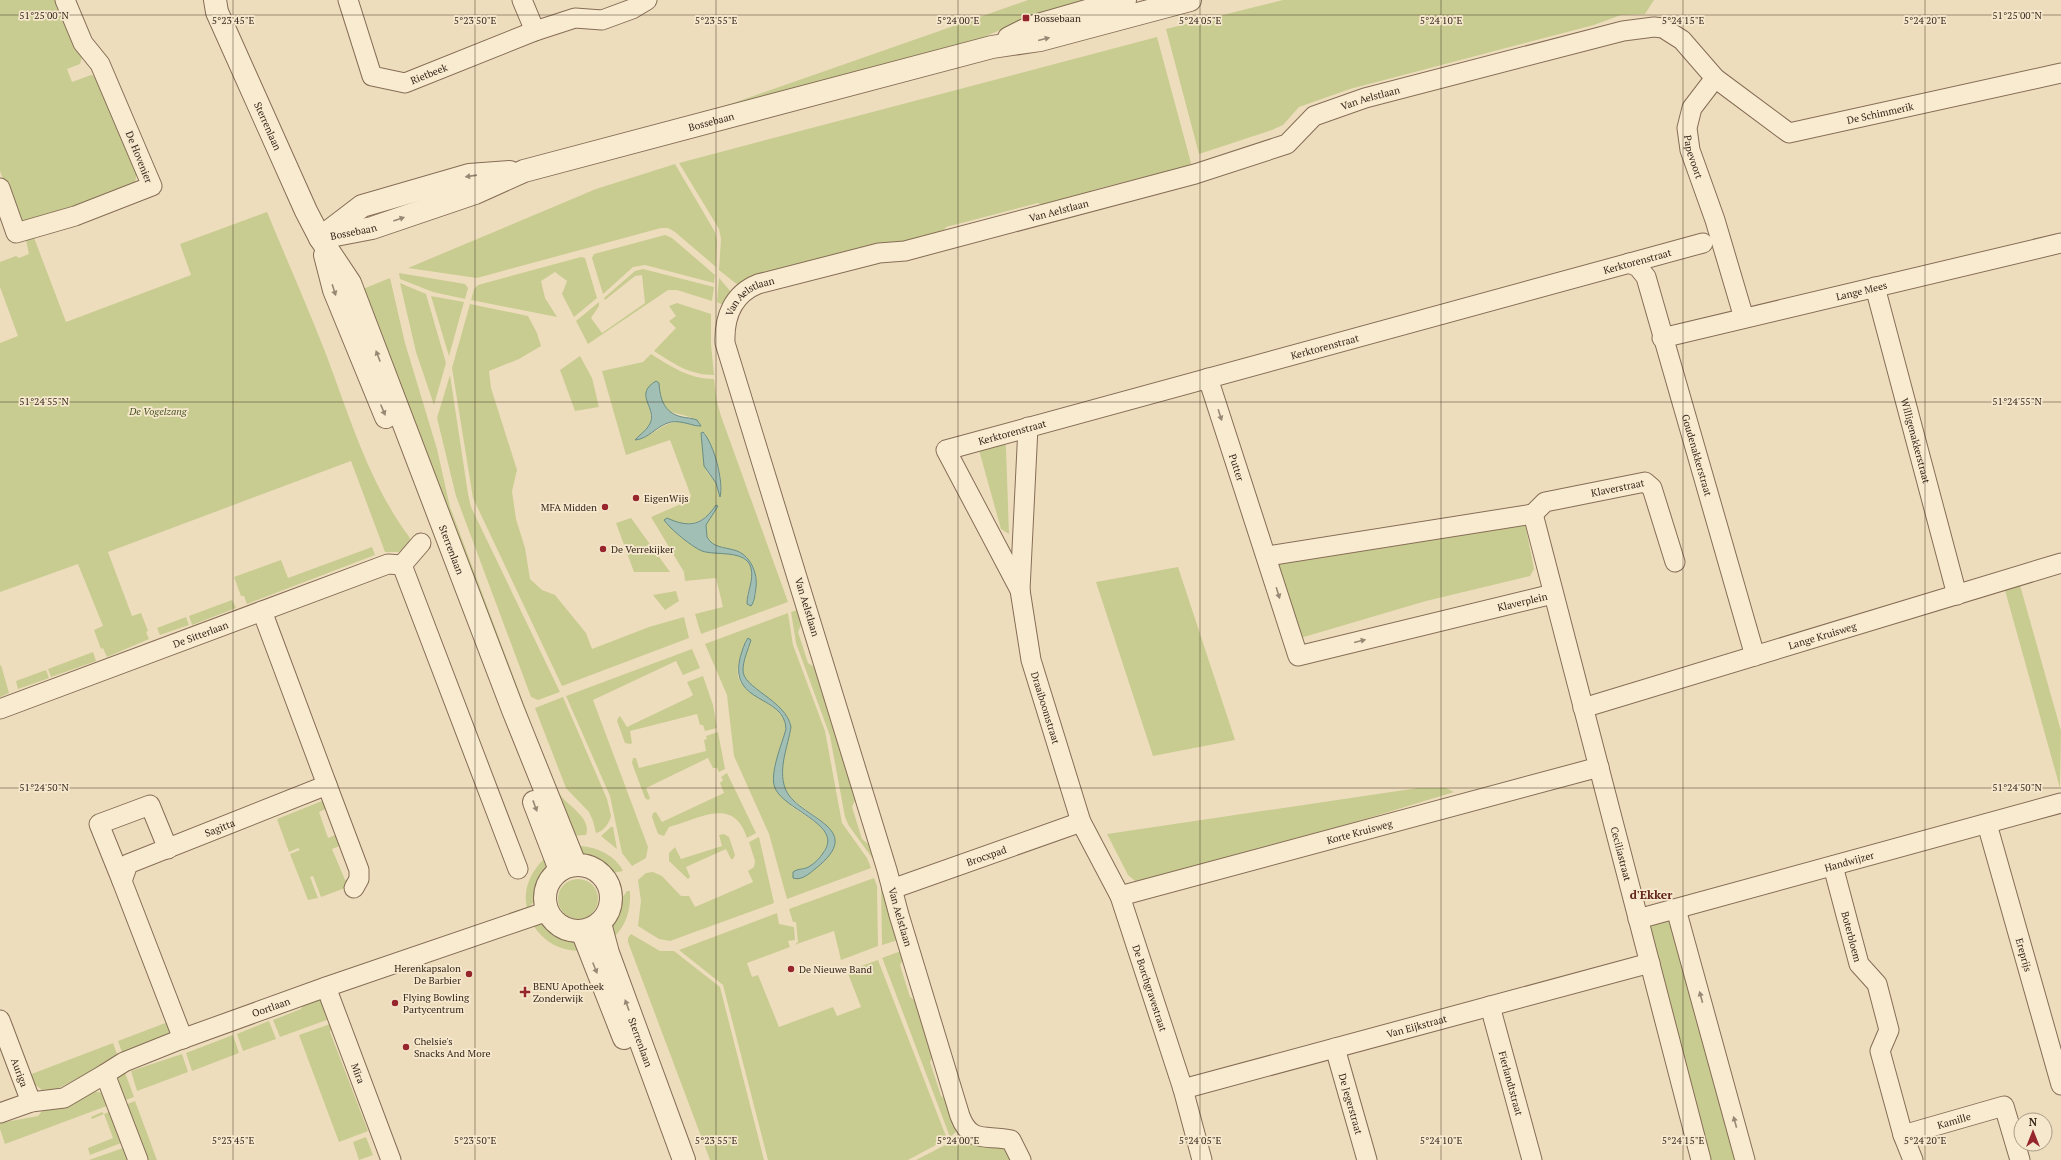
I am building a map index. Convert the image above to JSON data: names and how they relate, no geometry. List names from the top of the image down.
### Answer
{
  "streets": {
    "street": [
      "Rietbeek",
      "Van Aelstlaan",
      "De Schimmerik",
      "Bossebaan",
      "Sterrenlaan",
      "Papevoort",
      "De Hovenier",
      "Kerktorenstraat",
      "Lange Mees",
      "Willigenakkerstraat",
      "Goudenakkerstraat",
      "Putter",
      "Klaverstraat",
      "Klaverplein",
      "De Sitterlaan",
      "Lange Kruisweg",
      "Draaiboomstraat",
      "Sagitta",
      "Korte Kruisweg",
      "Ceciliastraat",
      "Brocxpad",
      "Handwijzer",
      "Boterbloem",
      "Ereprijs",
      "De Borchgravestraat",
      "Oortlaan",
      "Van Eijkstraat",
      "Auriga",
      "Mira",
      "Fierlandtstraat",
      "De Jegerstraat",
      "Kamille"
    ]
  },
  "crossings": [
    ["Van Aelstlaan", "De Schimmerik"],
    ["Van Aelstlaan", "Papevoort"],
    ["Van Aelstlaan", "Brocxpad"],
    ["De Schimmerik", "Papevoort"],
    ["Bossebaan", "Sterrenlaan"],
    ["Sterrenlaan", "Oortlaan"],
    ["Papevoort", "Lange Mees"],
    ["Kerktorenstraat", "Goudenakkerstraat"],
    ["Kerktorenstraat", "Putter"],
    ["Kerktorenstraat", "Draaiboomstraat"],
    ["Lange Mees", "Willigenakkerstraat"],
    ["Lange Mees", "Goudenakkerstraat"],
    ["Willigenakkerstraat", "Lange Kruisweg"],
    ["Goudenakkerstraat", "Lange Kruisweg"],
    ["Putter", "Klaverplein"],
    ["Klaverstraat", "Klaverplein"],
    ["Klaverplein", "Ceciliastraat"],
    ["Lange Kruisweg", "Ceciliastraat"],
    ["Draaiboomstraat", "Brocxpad"],
    ["Draaiboomstraat", "De Borchgravestraat"],
    ["Korte Kruisweg", "Ceciliastraat"],
    ["Korte Kruisweg", "De Borchgravestraat"],
    ["Ceciliastraat", "Handwijzer"],
    ["Ceciliastraat", "Van Eijkstraat"],
    ["Brocxpad", "De Borchgravestraat"],
    ["Handwijzer", "Boterbloem"],
    ["Handwijzer", "Ereprijs"],
    ["Boterbloem", "Kamille"],
    ["De Borchgravestraat", "Van Eijkstraat"],
    ["Oortlaan", "Auriga"],
    ["Oortlaan", "Mira"],
    ["Van Eijkstraat", "Fierlandtstraat"],
    ["Van Eijkstraat", "De Jegerstraat"]
  ],
  "one_way": ["Putter"],
  "districts": ["d'Ekker"],
  "parks": ["De Vogelzang"],
  "places": {
    "transit": ["Bossebaan"],
    "other": [
      "EigenWijs",
      "MFA Midden",
      "De Verrekijker",
      "De Nieuwe Band",
      "Herenkapsalon De Barbier",
      "Flying Bowling Partycentrum",
      "Chelsie's Snacks And More"
    ],
    "health": ["BENU Apotheek Zonderwijk"]
  },
  "north": "top",
  "coordinates": [
    "51°25'00\"N",
    "5°23'45\"E",
    "5°23'50\"E",
    "5°23'55\"E",
    "5°24'00\"E",
    "5°24'05\"E",
    "5°24'10\"E",
    "5°24'15\"E",
    "5°24'20\"E",
    "51°24'55\"N",
    "51°24'50\"N"
  ]
}
